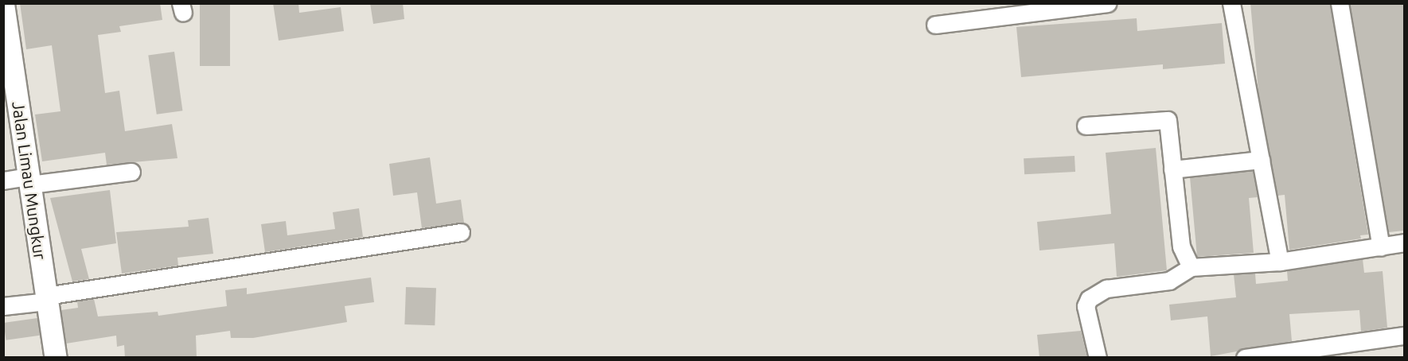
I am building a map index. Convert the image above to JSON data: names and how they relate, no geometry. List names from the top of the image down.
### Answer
{
  "streets": {
    "street": ["Jalan Limau Mungkur"]
  }
}
